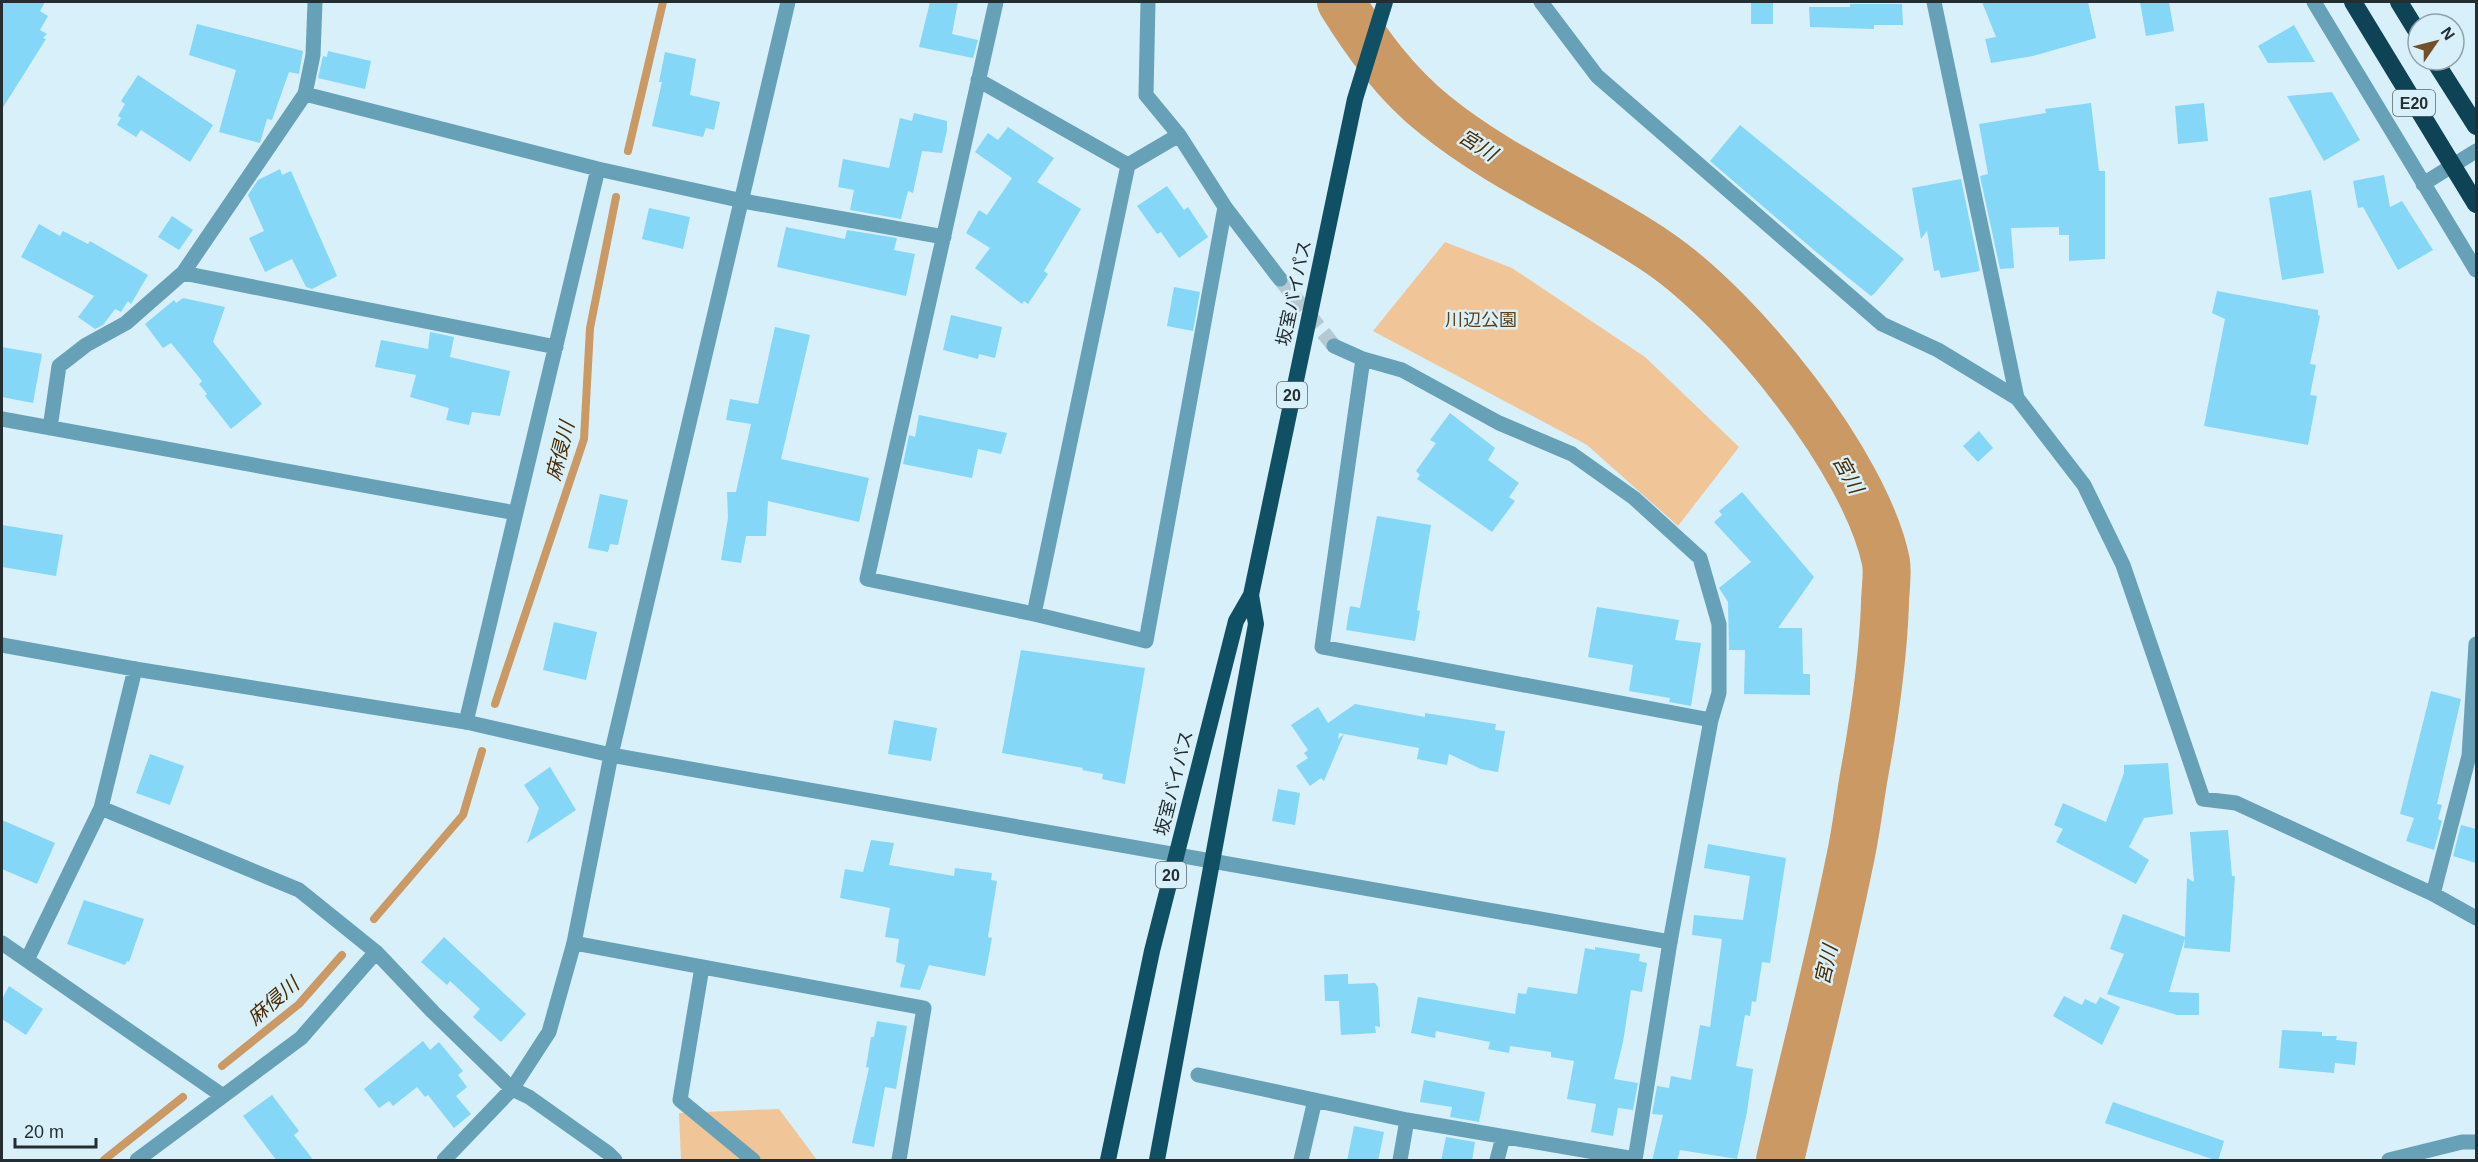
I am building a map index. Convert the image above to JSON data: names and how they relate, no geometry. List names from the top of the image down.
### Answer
{
  "streets": {
    "highway": ["E20", "坂室バイパス", "20"]
  },
  "water": ["宮川", "麻侵川"],
  "parks": ["川辺公園"],
  "scale_bar": "20 m",
  "north": "top right"
}
